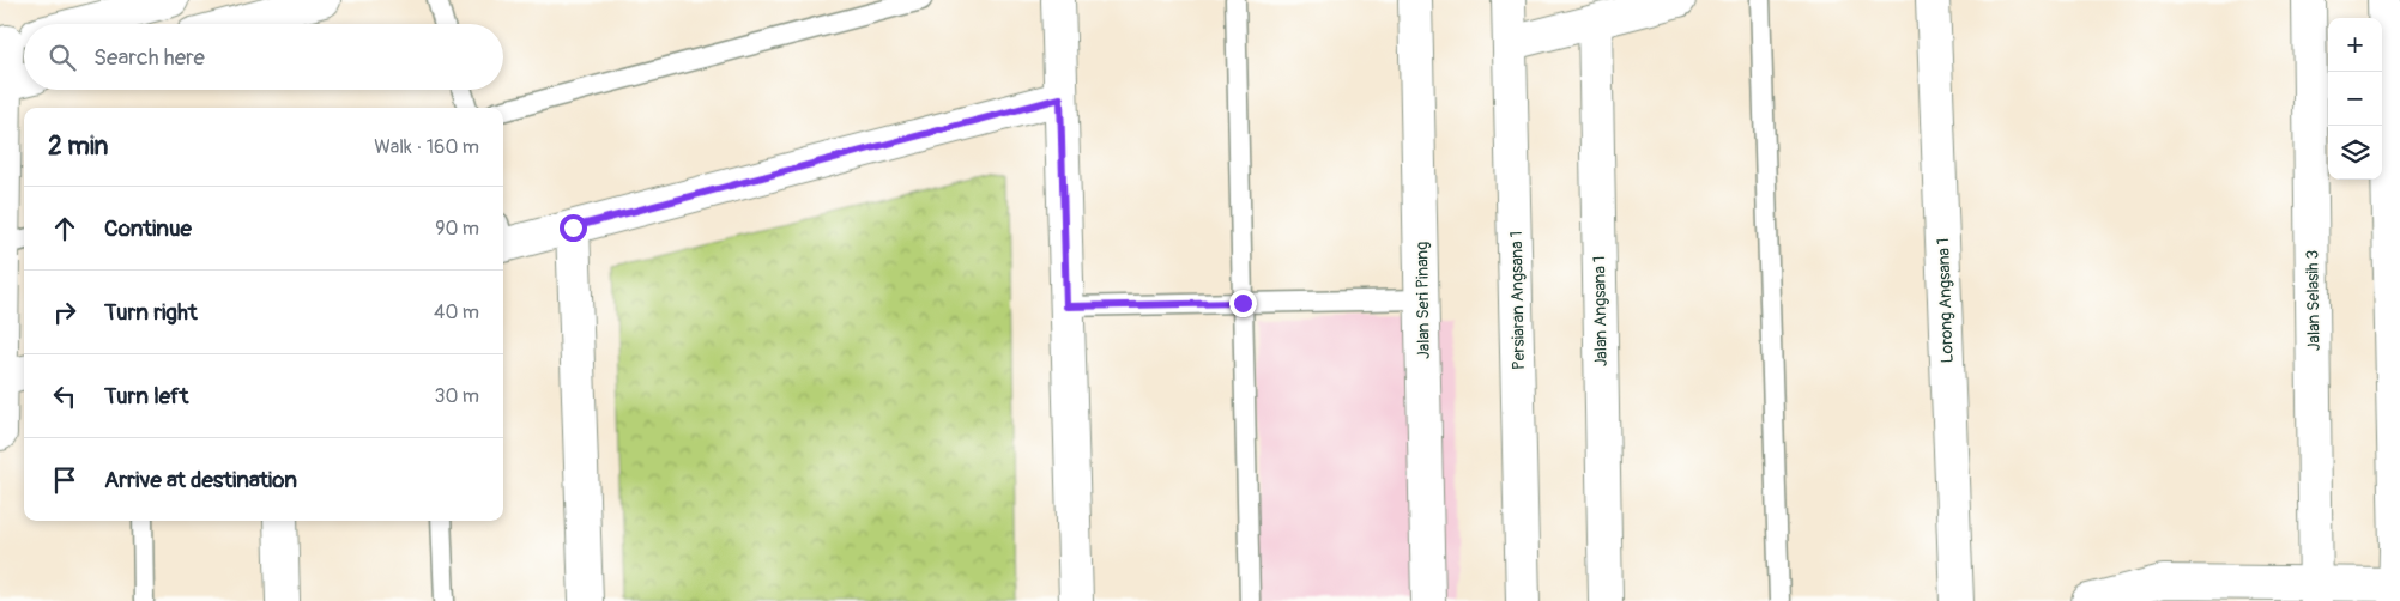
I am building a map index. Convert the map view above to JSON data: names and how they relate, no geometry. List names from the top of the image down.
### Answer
{
  "streets": {
    "street": [
      "Jalan Seri Pinang",
      "Persiaran Angsana 1",
      "Lorong Angsana 1",
      "Jalan Selasih 3",
      "Jalan Angsana 1"
    ]
  },
  "page": {
    "map_buttons": ["+", "−"],
    "search": "Search here",
    "heading": ["2 min", "Walk · 160 m"],
    "list": [
      ["Continue", "90 m"],
      ["Turn right", "40 m"],
      ["Turn left", "30 m"],
      "Arrive at destination"
    ]
  }
}
